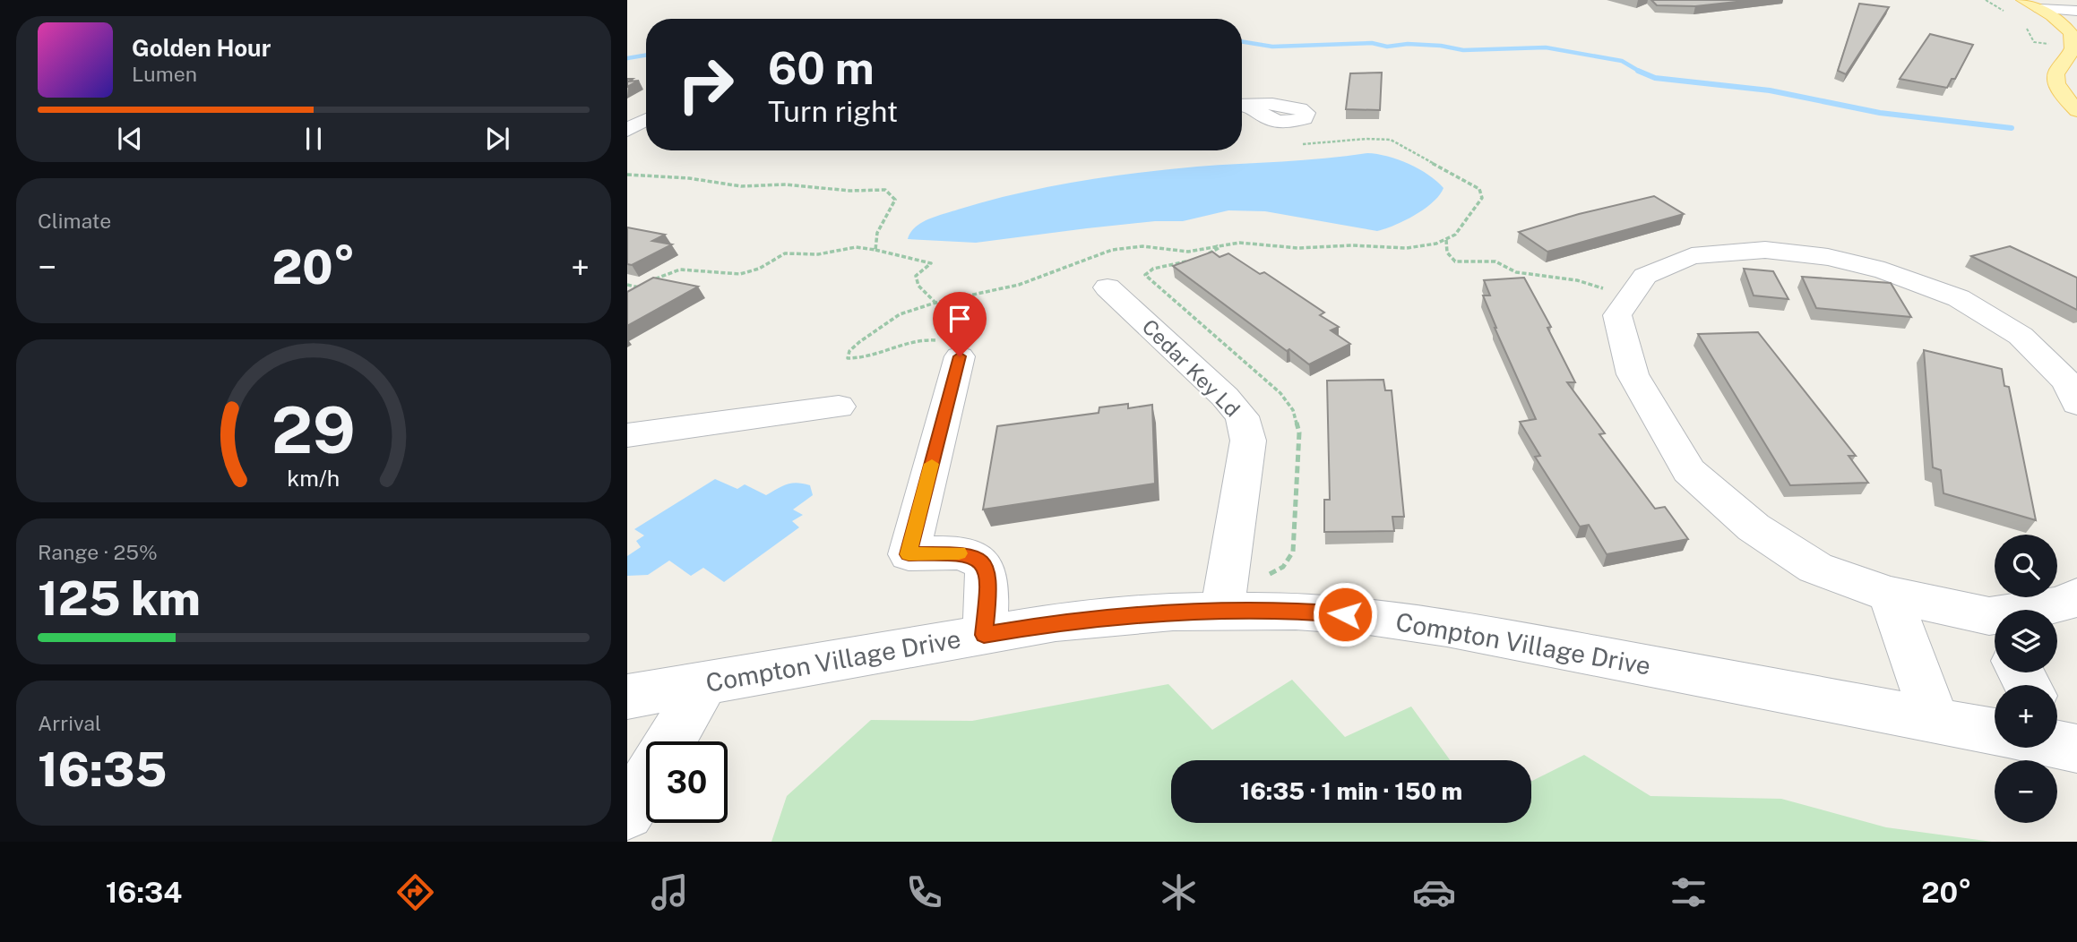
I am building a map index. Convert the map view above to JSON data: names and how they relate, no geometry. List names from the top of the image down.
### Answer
{
  "streets": {
    "street": ["Cedar Key Ld", "Compton Village Drive"]
  },
  "crossings": [
    ["Cedar Key Ld", "Compton Village Drive"]
  ],
  "page": {
    "turn": ["60 m", "Turn right"],
    "song": ["Golden Hour", "Lumen"],
    "tile": [
      "Climate",
      ["Range · 25%", "125 km"],
      ["Arrival", "16:35"]
    ],
    "heat": ["−", "20°", "+"],
    "map_buttons": ["+", "−"],
    "limit": "30",
    "trip": "16:35 · 1 min · 150 m",
    "tabs": ["16:34", "20°"],
    "gauge": ["29", "km/h"]
  }
}
